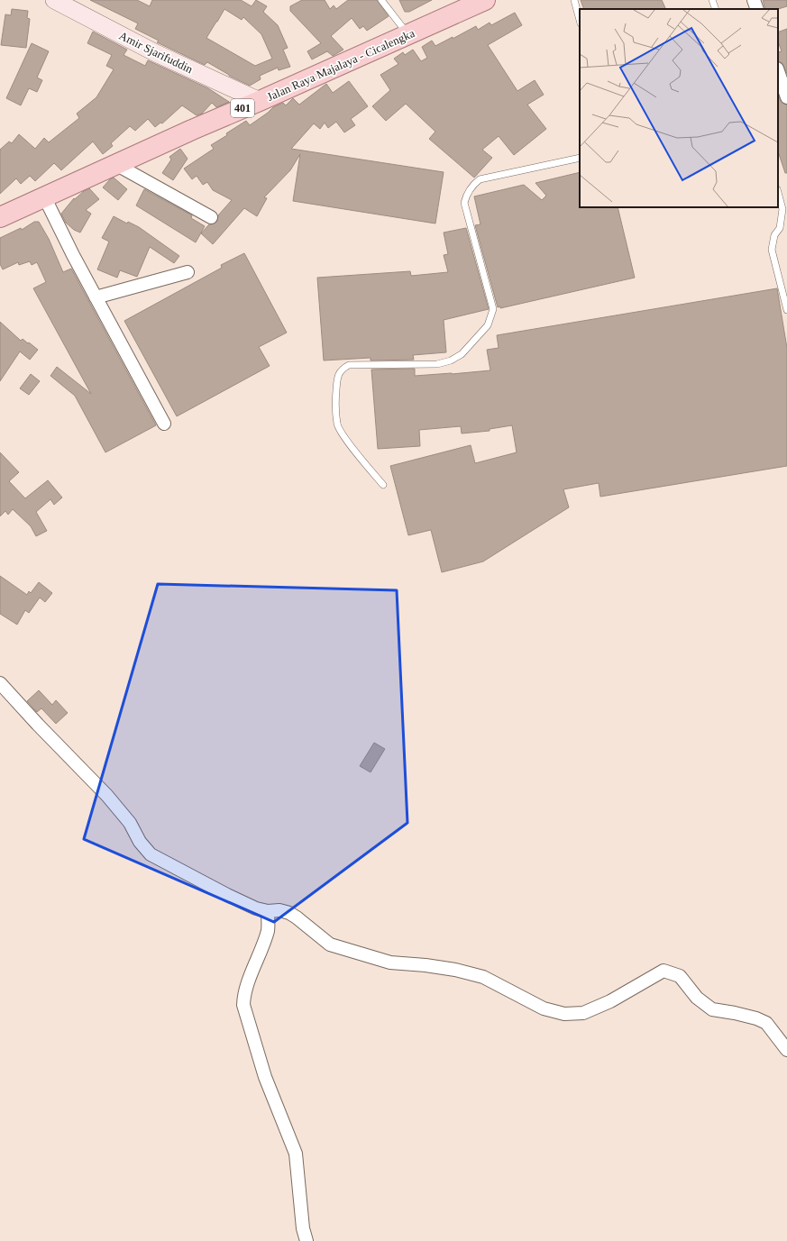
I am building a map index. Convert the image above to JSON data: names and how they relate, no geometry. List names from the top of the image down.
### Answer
{
  "streets": {
    "main road": ["Amir Sjarifuddin", "Jalan Raya Majalaya - Cicalengka", "401"]
  },
  "crossings": [
    ["Amir Sjarifuddin", "Jalan Raya Majalaya - Cicalengka"]
  ]
}
